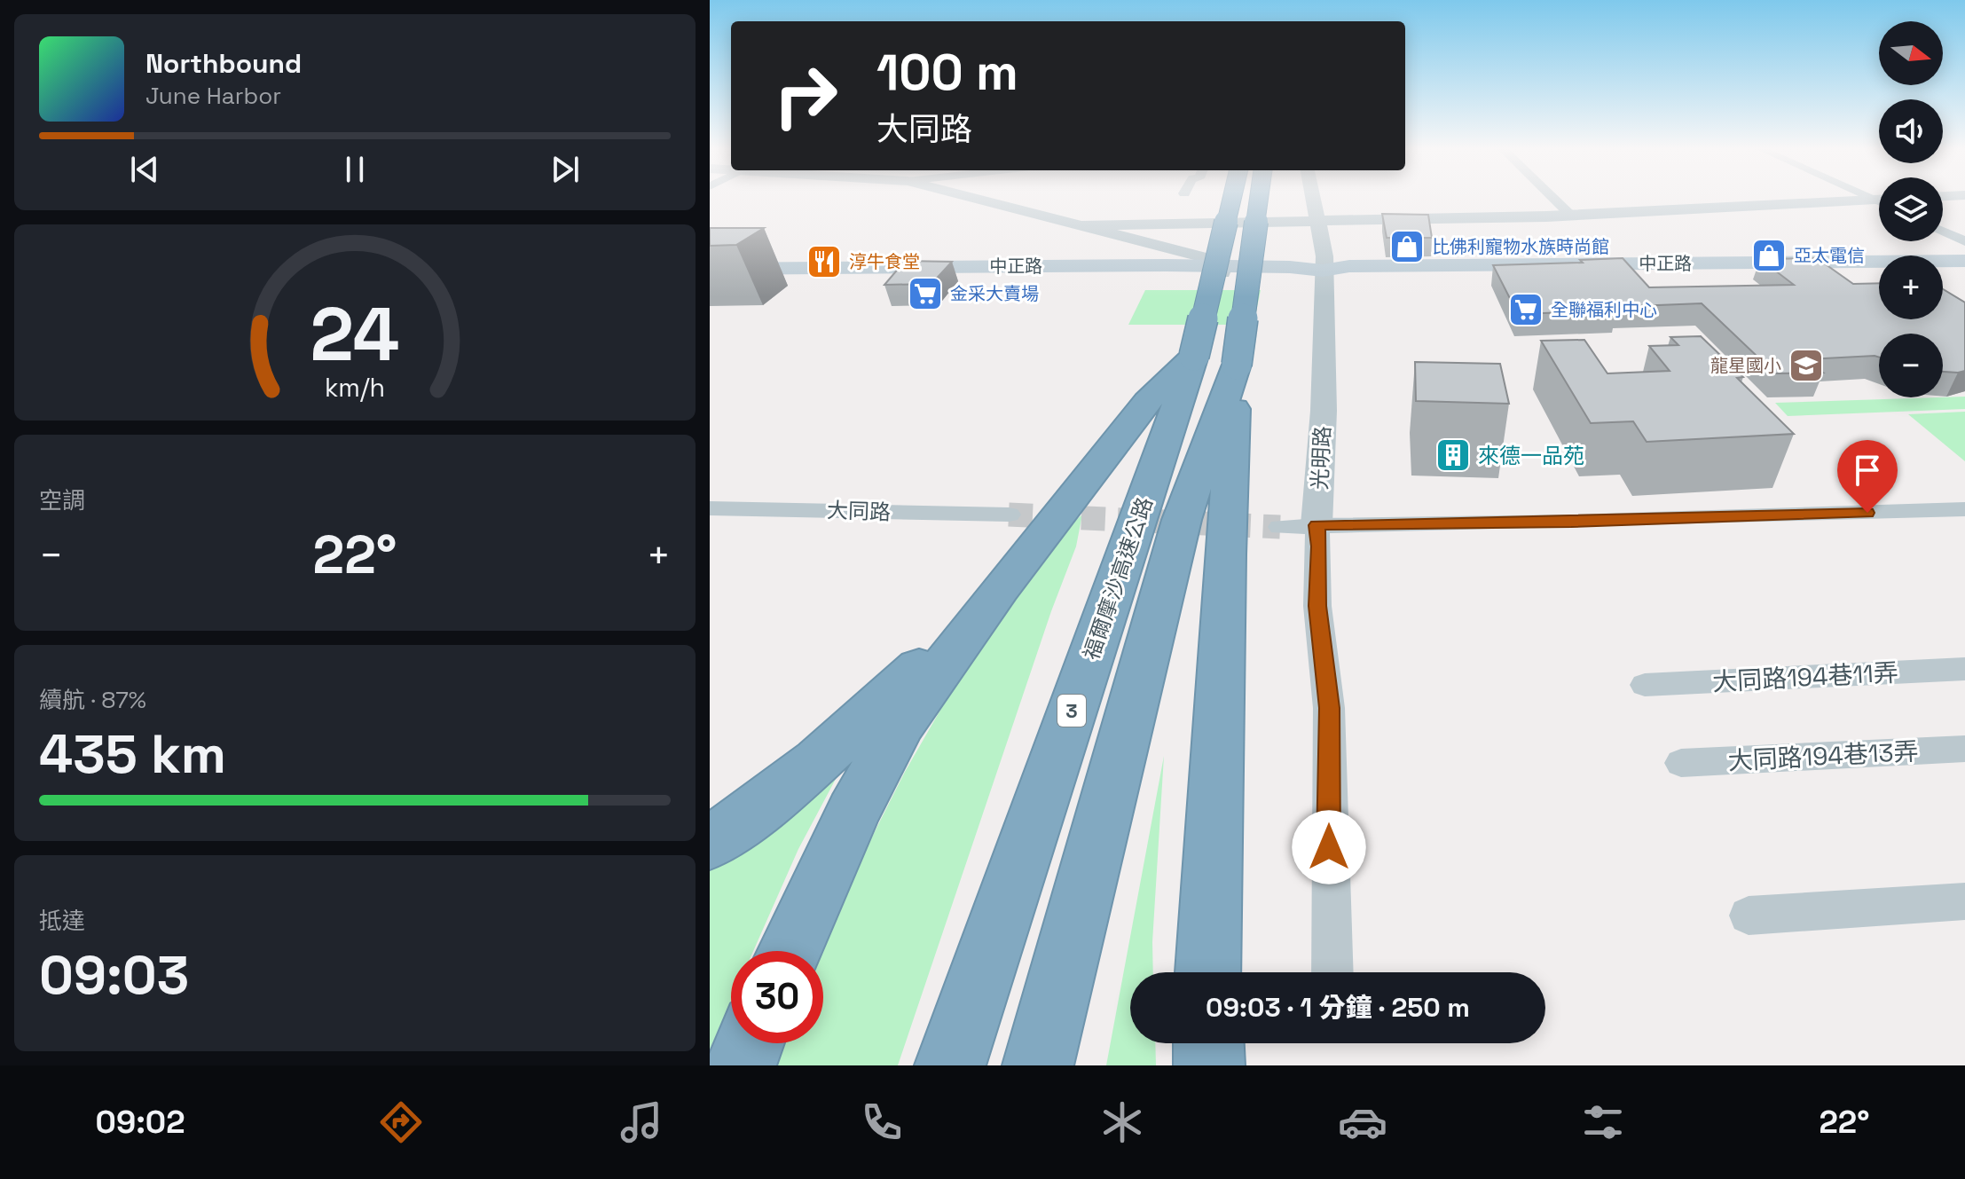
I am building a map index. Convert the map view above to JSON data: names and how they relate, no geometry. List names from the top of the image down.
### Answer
{
  "streets": {
    "highway": ["福爾摩沙高速公路", "3"],
    "main road": ["中正路"],
    "street": [
      "光明路",
      "大同路",
      "大同路194巷11弄",
      "大同路194巷13弄"
    ]
  },
  "crossings": [
    ["中正路", "光明路"]
  ],
  "places": {
    "shop": ["比佛利寵物水族時尚館", "亞太電信"],
    "restaurant": ["淳牛食堂"],
    "supermarket": ["金采大賣場", "全聯福利中心"],
    "school or university": ["龍星國小"],
    "building": ["來德一品苑"]
  },
  "north": "right",
  "page": {
    "map_buttons": ["+", "−"],
    "turn": ["100 m", "大同路"],
    "song": ["Northbound", "June Harbor"],
    "tile": [
      "空調",
      ["續航 · 87%", "435 km"],
      ["抵達", "09:03"]
    ],
    "heat": ["−", "22°", "+"],
    "limit": "30",
    "trip": "09:03 · 1 分鐘 · 250 m",
    "tabs": ["09:02", "22°"],
    "gauge": ["24", "km/h"]
  }
}
